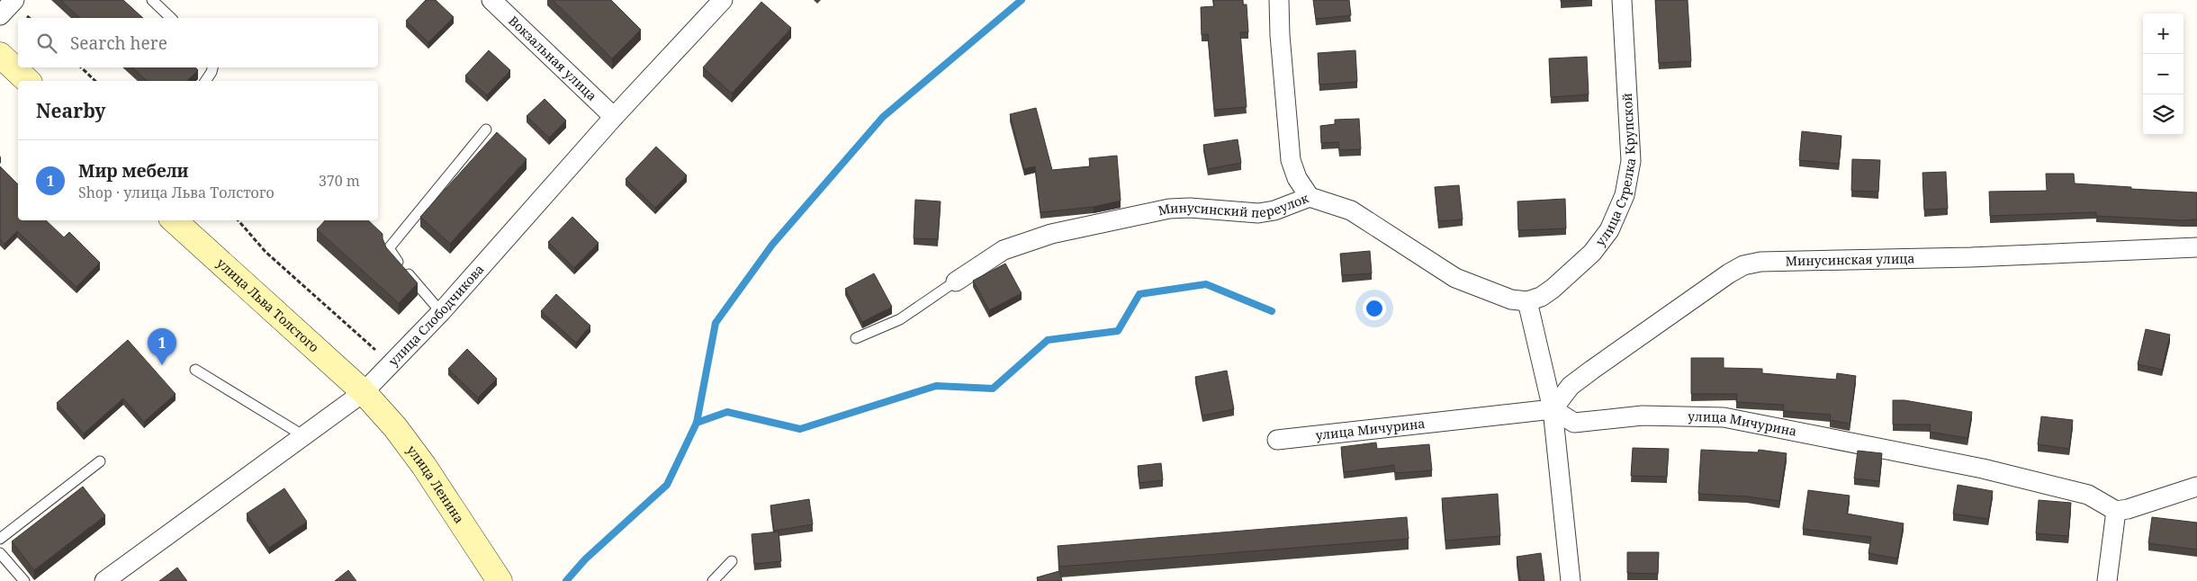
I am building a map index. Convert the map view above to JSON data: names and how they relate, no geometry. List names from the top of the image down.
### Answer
{
  "streets": {
    "main road": ["улица Льва Толстого", "улица Ленина"],
    "street": [
      "Вокзальная улица",
      "улица Стрелка Крупской",
      "Минусинский переулок",
      "Минусинская улица",
      "улица Слободчикова",
      "улица Мичурина"
    ]
  },
  "crossings": [
    ["Вокзальная улица", "улица Слободчикова"],
    ["улица Стрелка Крупской", "Минусинский переулок"],
    ["Минусинская улица", "улица Мичурина"],
    ["улица Льва Толстого", "улица Слободчикова"],
    ["улица Льва Толстого", "улица Ленина"],
    ["улица Слободчикова", "улица Ленина"]
  ],
  "page": {
    "map_buttons": ["+", "−"],
    "search": "Search here",
    "heading": "Nearby",
    "list": [
      {
        "mark": "1",
        "name": "Мир мебели",
        "note": "Shop · улица Льва Толстого",
        "value": "370 m"
      }
    ],
    "pins": "1"
  }
}
